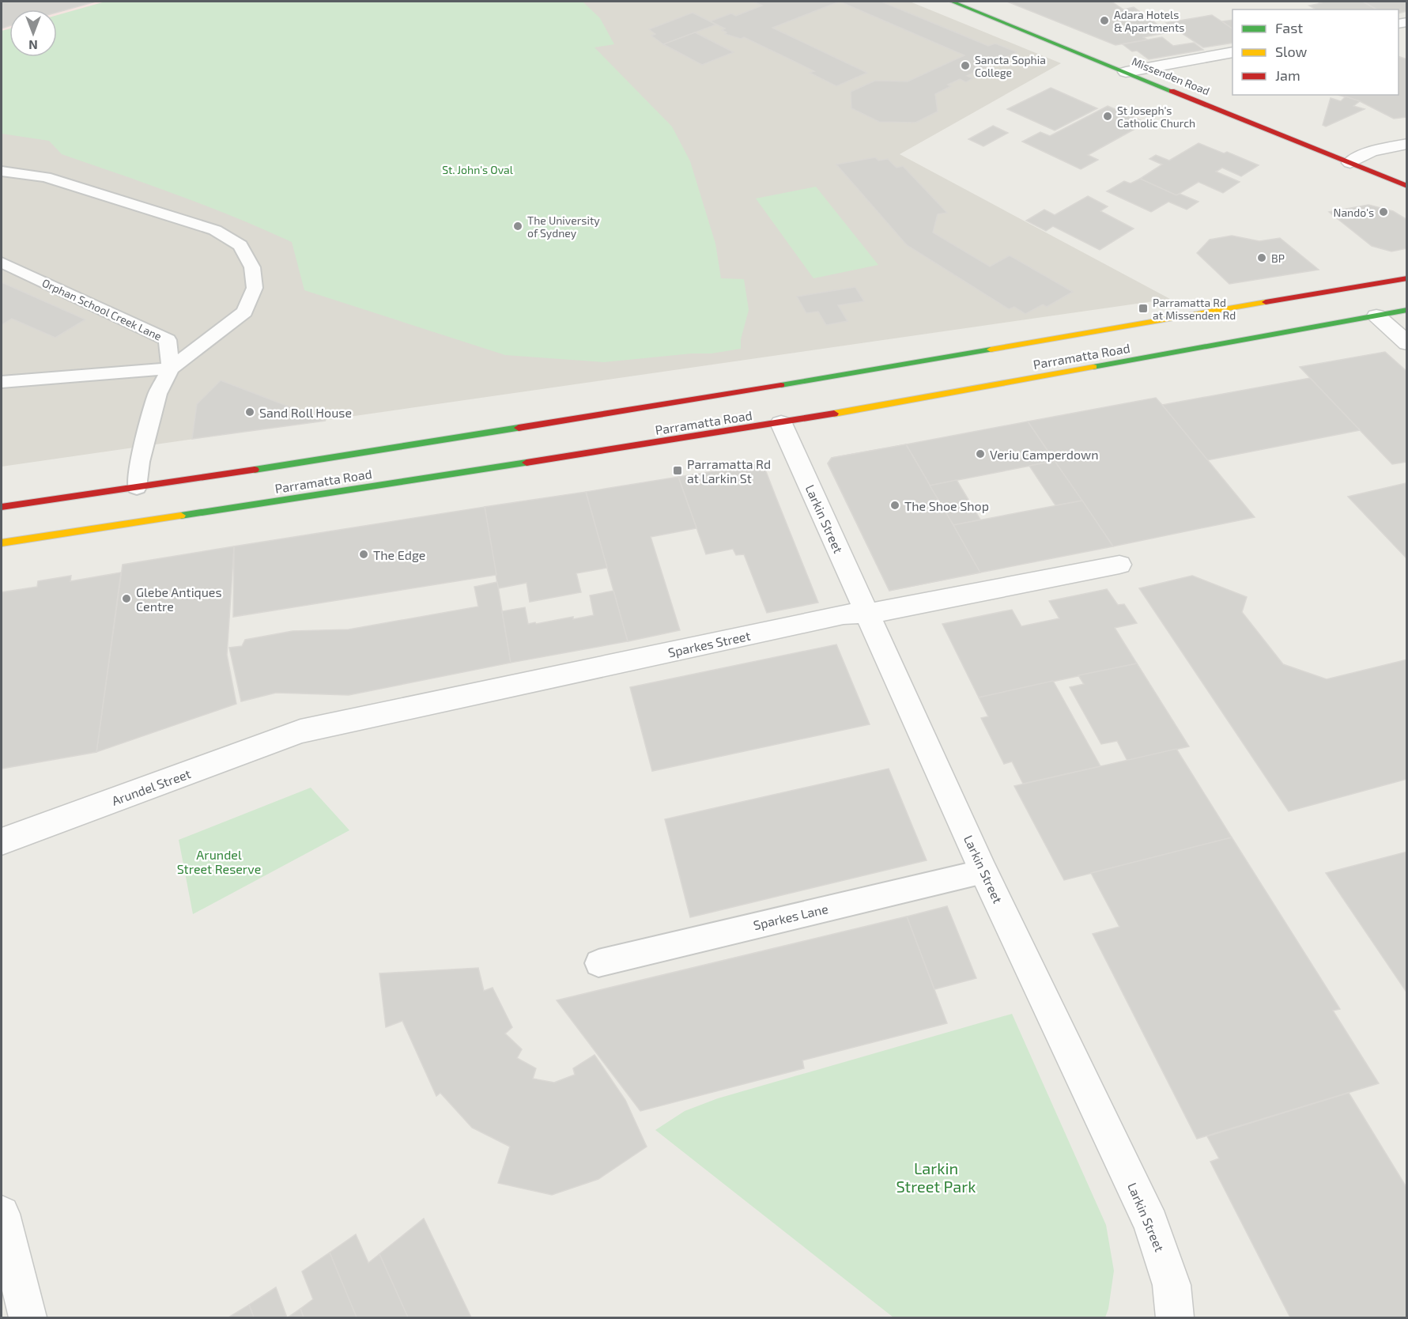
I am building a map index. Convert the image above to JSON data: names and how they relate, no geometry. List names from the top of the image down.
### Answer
{
  "streets": {
    "main road": ["Missenden Road", "Parramatta Road"],
    "street": ["Larkin Street", "Sparkes Street", "Arundel Street"],
    "lane": ["Orphan School Creek Lane", "Sparkes Lane"]
  },
  "crossings": [
    ["Parramatta Road", "Larkin Street"],
    ["Larkin Street", "Sparkes Street"],
    ["Larkin Street", "Sparkes Lane"],
    ["Sparkes Street", "Arundel Street"]
  ],
  "parks": ["St. John's Oval", "Arundel Street Reserve", "Larkin Street Park"],
  "places": {
    "other": [
      "Adara Hotels & Apartments",
      "Sancta Sophia College",
      "St Joseph's Catholic Church",
      "Nando's",
      "The University of Sydney",
      "BP",
      "Sand Roll House",
      "Veriu Camperdown",
      "The Shoe Shop",
      "The Edge",
      "Glebe Antiques Centre"
    ],
    "transit": ["Parramatta Rd at Missenden Rd", "Parramatta Rd at Larkin St"]
  },
  "legend": ["Fast", "Slow", "Jam"],
  "north": "bottom"
}
